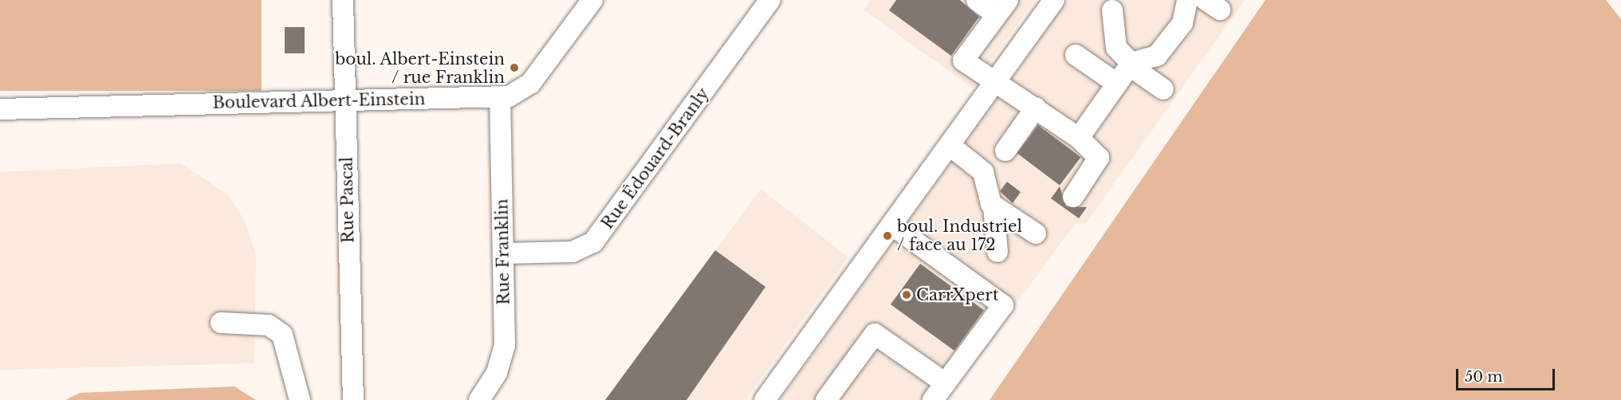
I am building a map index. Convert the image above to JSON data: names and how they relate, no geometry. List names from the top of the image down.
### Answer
{
  "streets": {
    "street": [
      "Boulevard Albert-Einstein",
      "Rue Édouard-Branly",
      "Rue Pascal",
      "Rue Franklin"
    ]
  },
  "crossings": [
    ["Boulevard Albert-Einstein", "Rue Pascal"],
    ["Boulevard Albert-Einstein", "Rue Franklin"],
    ["Rue Édouard-Branly", "Rue Franklin"]
  ],
  "places": ["boul. Albert-Einstein / rue Franklin", "boul. Industriel / face au 172", "CarrXpert"],
  "scale_bar": "50 m"
}
